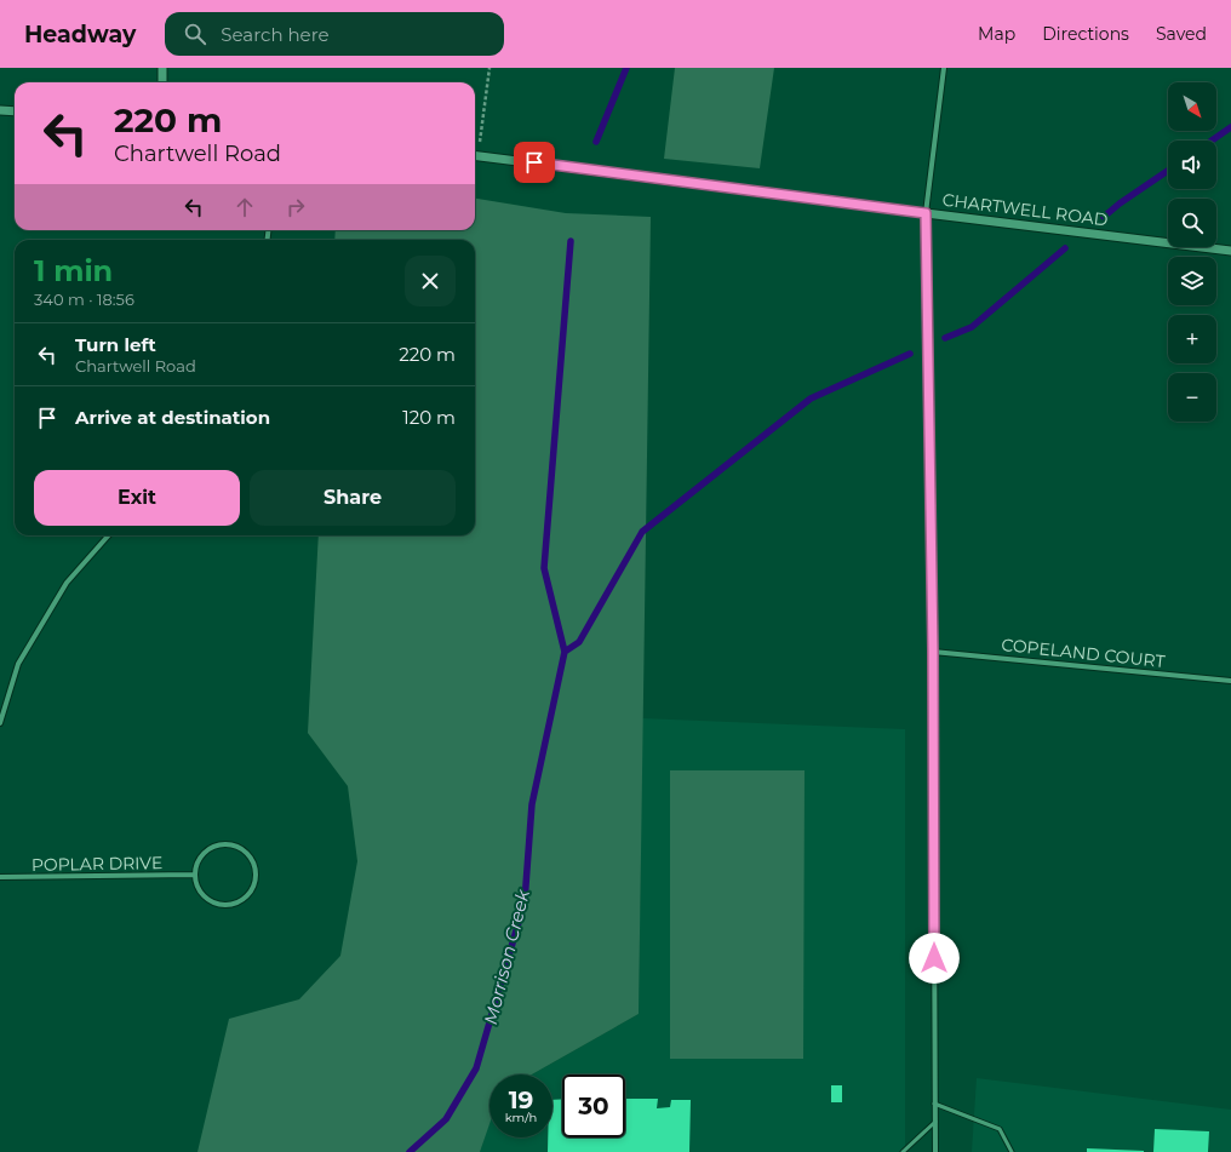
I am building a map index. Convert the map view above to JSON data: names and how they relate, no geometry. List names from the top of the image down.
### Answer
{
  "streets": {
    "street": ["CHARTWELL ROAD", "COPELAND COURT", "POPLAR DRIVE"]
  },
  "water": ["Morrison Creek"],
  "north": "bottom right",
  "page": {
    "header": "Headway",
    "search": "Search here",
    "nav": ["Map", "Directions", "Saved"],
    "map_buttons": ["+", "−"],
    "turn": ["220 m", "Chartwell Road"],
    "heading": ["1 min", "340 m · 18:56"],
    "list": [
      {
        "name": "Turn left",
        "note": "Chartwell Road",
        "value": "220 m"
      },
      {
        "name": "Arrive at destination",
        "value": "120 m"
      }
    ],
    "buttons": ["Exit", "Share"],
    "speed": "19 km/h",
    "limit": "30"
  }
}
